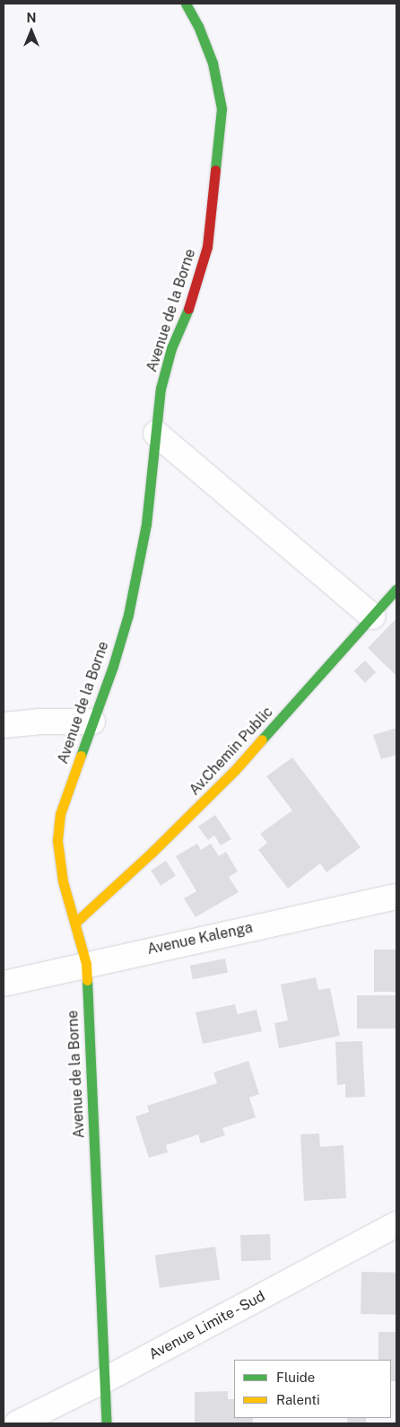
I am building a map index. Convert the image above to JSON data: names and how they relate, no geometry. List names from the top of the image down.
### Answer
{
  "streets": {
    "street": [
      "Avenue de la Borne",
      "Av.Chemin Public",
      "Avenue Kalenga",
      "Avenue Limite - Sud"
    ]
  },
  "crossings": [
    ["Avenue de la Borne", "Av.Chemin Public"],
    ["Avenue de la Borne", "Avenue Kalenga"],
    ["Avenue de la Borne", "Avenue Limite - Sud"]
  ],
  "legend": ["Fluide", "Ralenti"],
  "north": "top"
}
